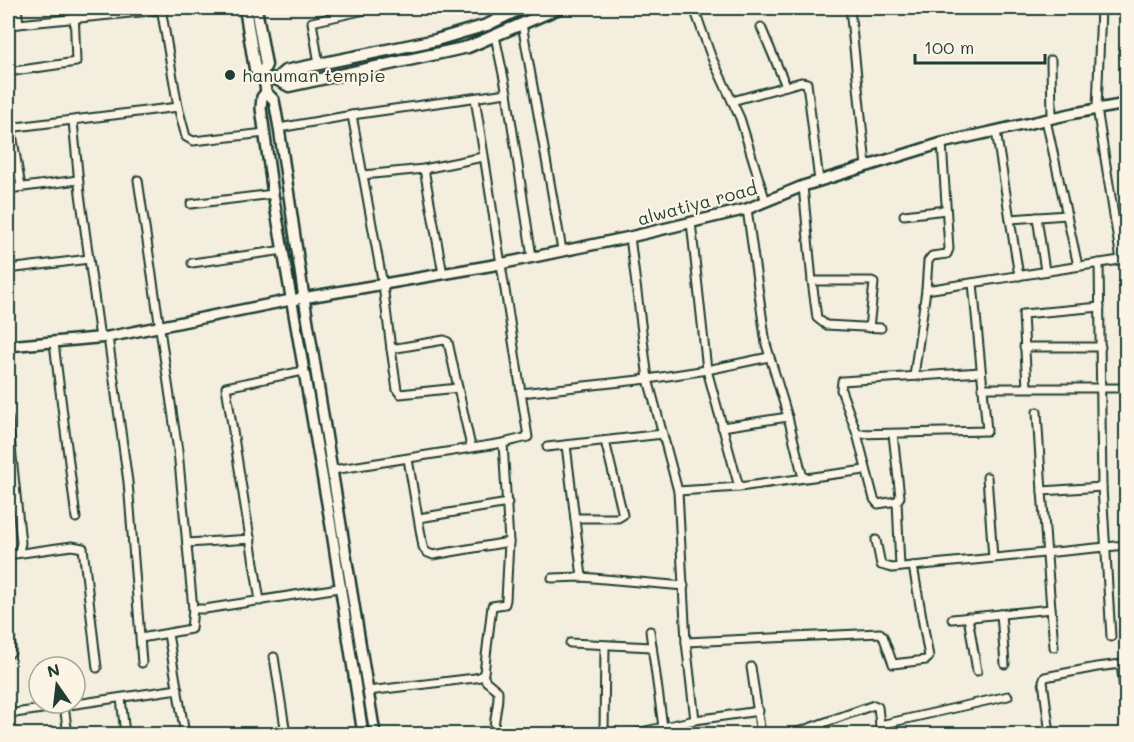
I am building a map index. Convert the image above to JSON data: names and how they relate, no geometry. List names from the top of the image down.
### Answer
{
  "streets": {
    "street": ["alwatiya road"]
  },
  "places": ["hanuman tempie"],
  "scale_bar": "100 m",
  "north": "top"
}
